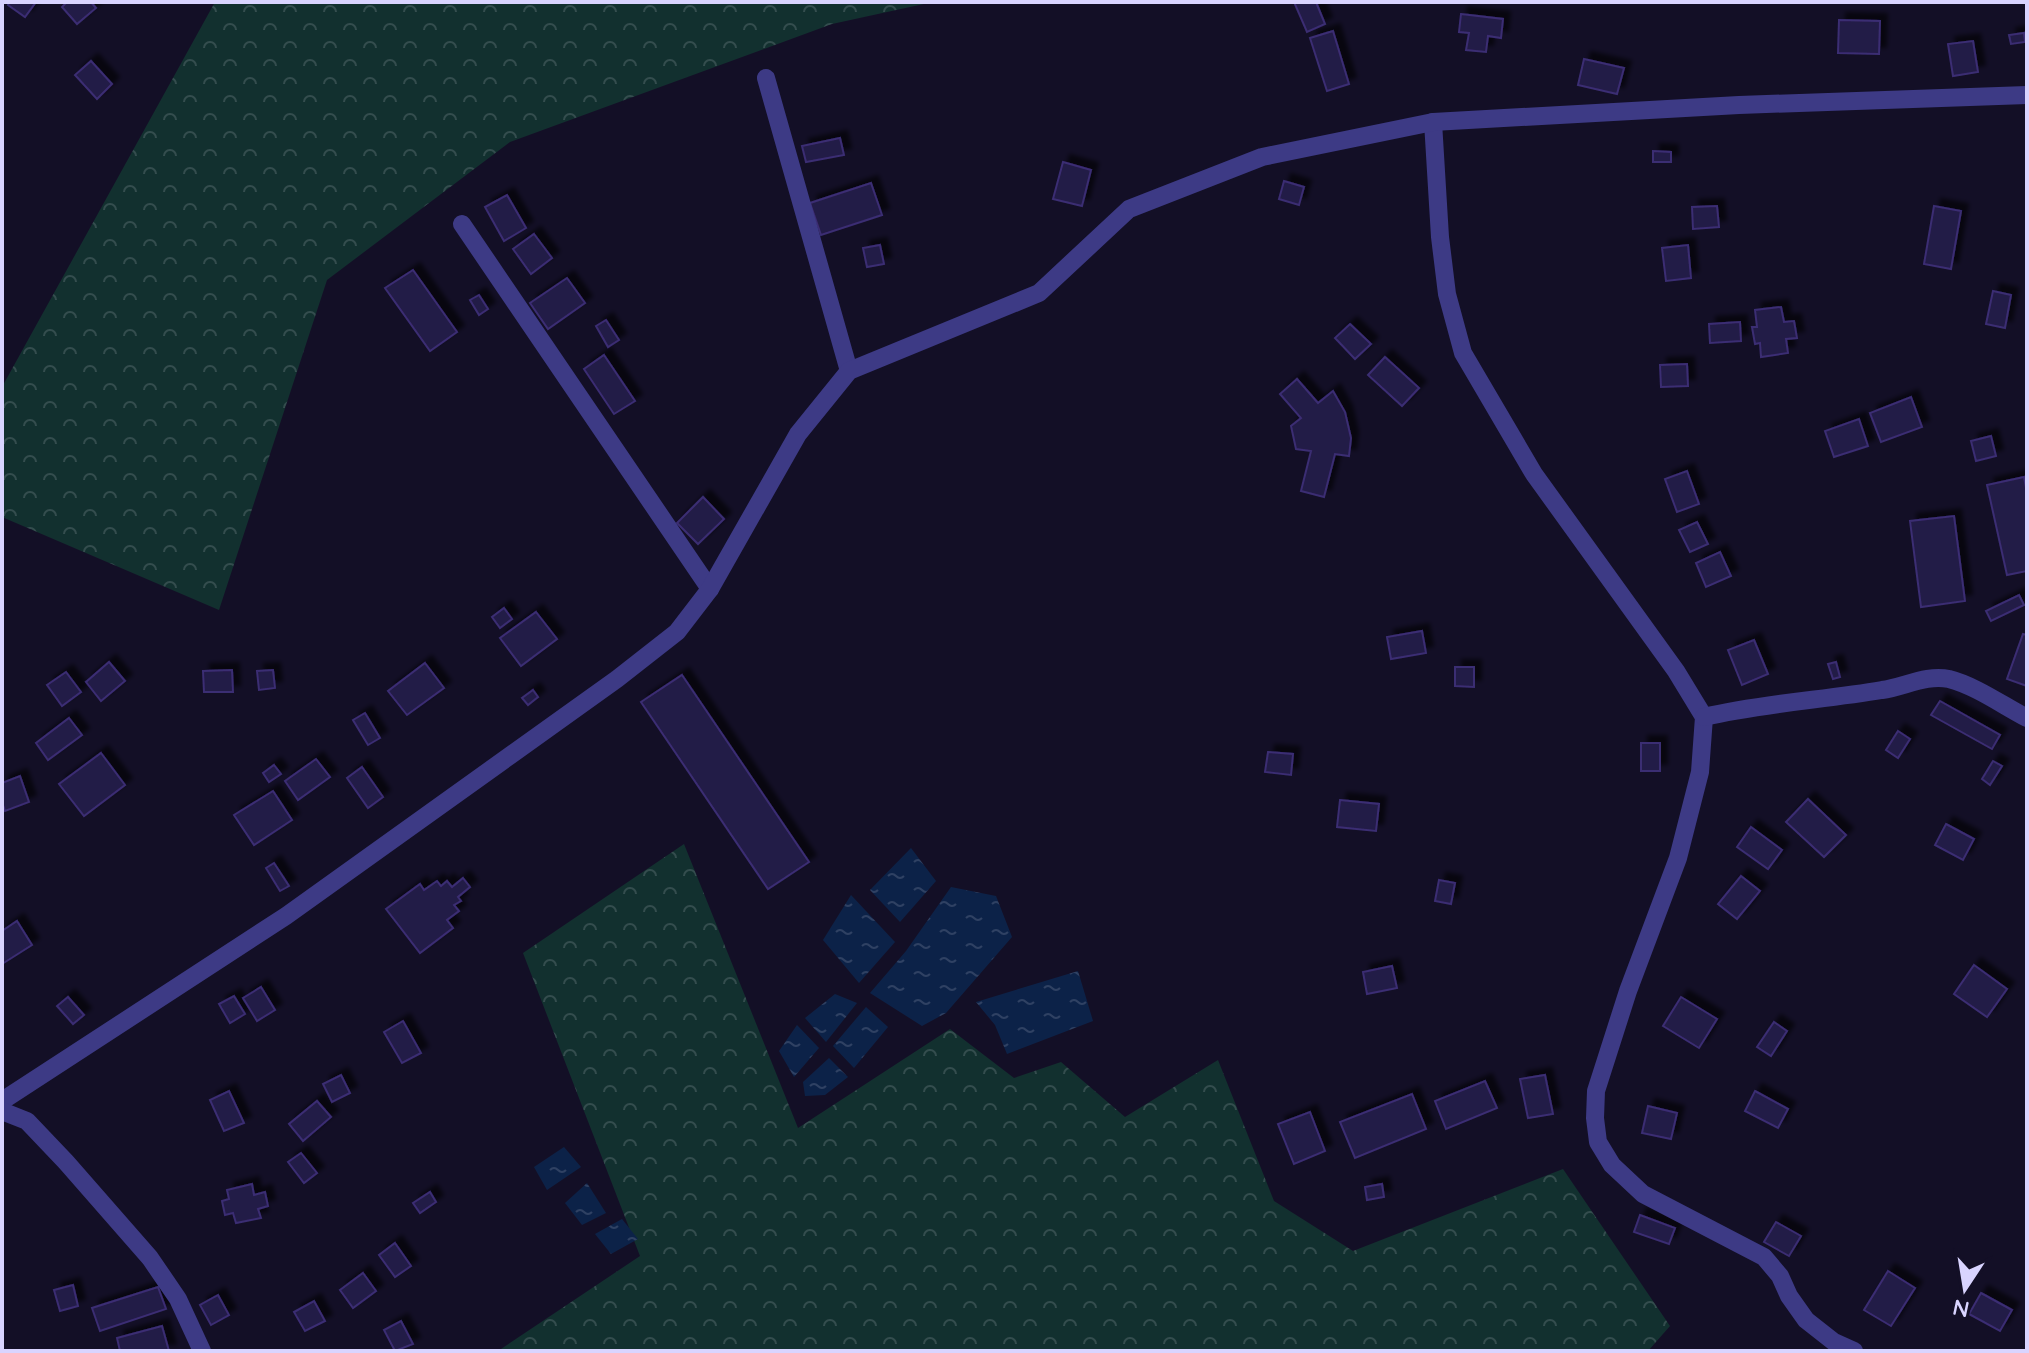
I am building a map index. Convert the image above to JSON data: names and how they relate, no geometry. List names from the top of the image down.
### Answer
{
  "north": "bottom"
}
